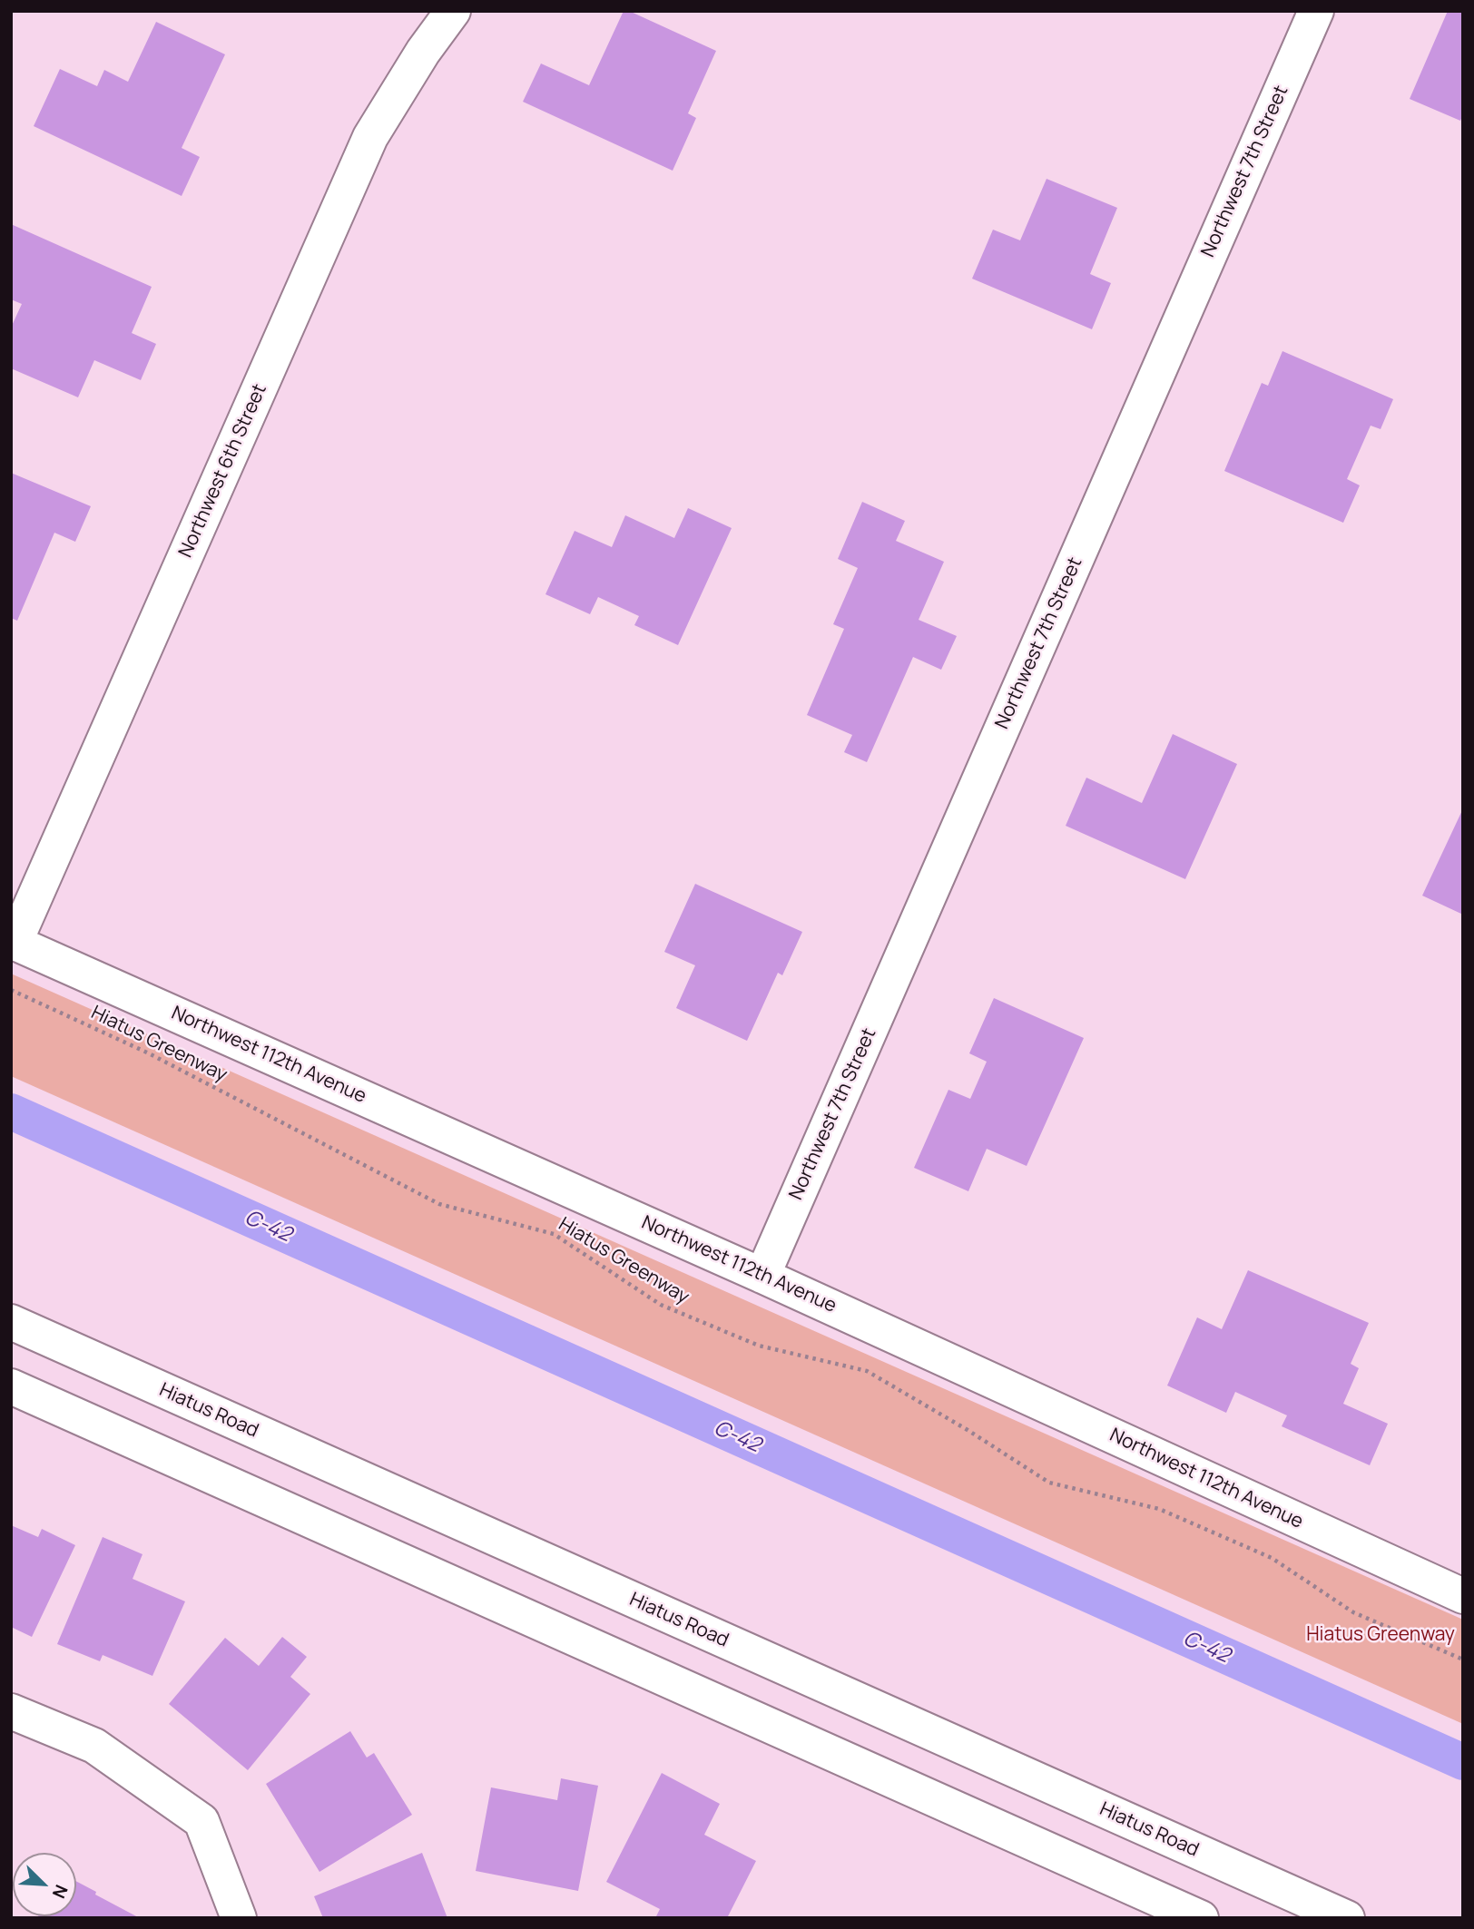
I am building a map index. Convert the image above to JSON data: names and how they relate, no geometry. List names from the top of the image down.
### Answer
{
  "streets": {
    "street": [
      "Northwest 7th Street",
      "Northwest 6th Street",
      "Northwest 112th Avenue",
      "Hiatus Road"
    ],
    "path": ["Hiatus Greenway"]
  },
  "crossings": [
    ["Northwest 7th Street", "Northwest 112th Avenue"],
    ["Northwest 6th Street", "Northwest 112th Avenue"]
  ],
  "water": ["C-42"],
  "parks": ["Hiatus Greenway"],
  "north": "bottom right"
}
